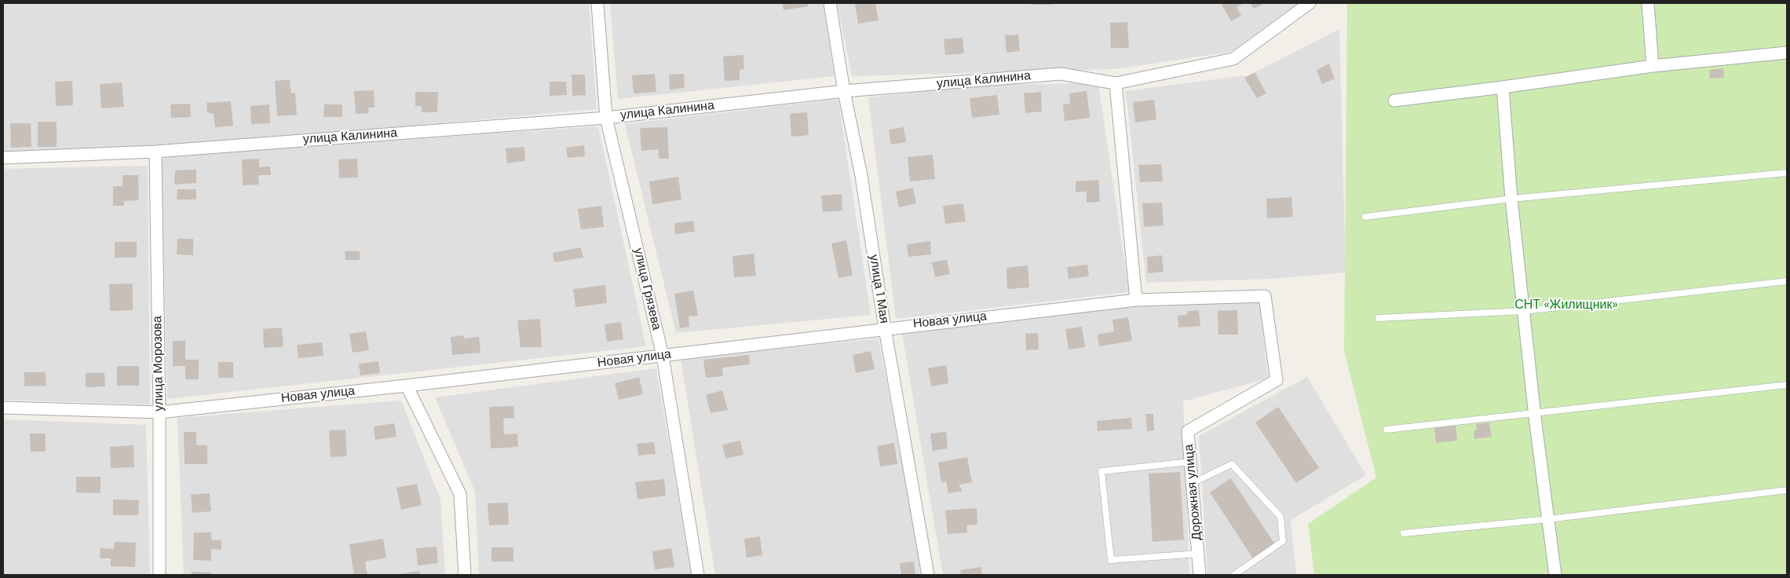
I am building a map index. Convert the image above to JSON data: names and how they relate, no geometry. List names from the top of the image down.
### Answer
{
  "streets": {
    "street": [
      "улица Калинина",
      "улица Грязева",
      "улица 1 Мая",
      "Новая улица",
      "улица Морозова",
      "Дорожная улица"
    ]
  },
  "crossings": [
    ["улица Калинина", "улица Грязева"],
    ["улица Калинина", "улица 1 Мая"],
    ["улица Калинина", "улица Морозова"],
    ["улица Грязева", "Новая улица"],
    ["улица 1 Мая", "Новая улица"],
    ["Новая улица", "улица Морозова"],
    ["Новая улица", "Дорожная улица"]
  ],
  "parks": ["СНТ «Жилищник»"]
}
